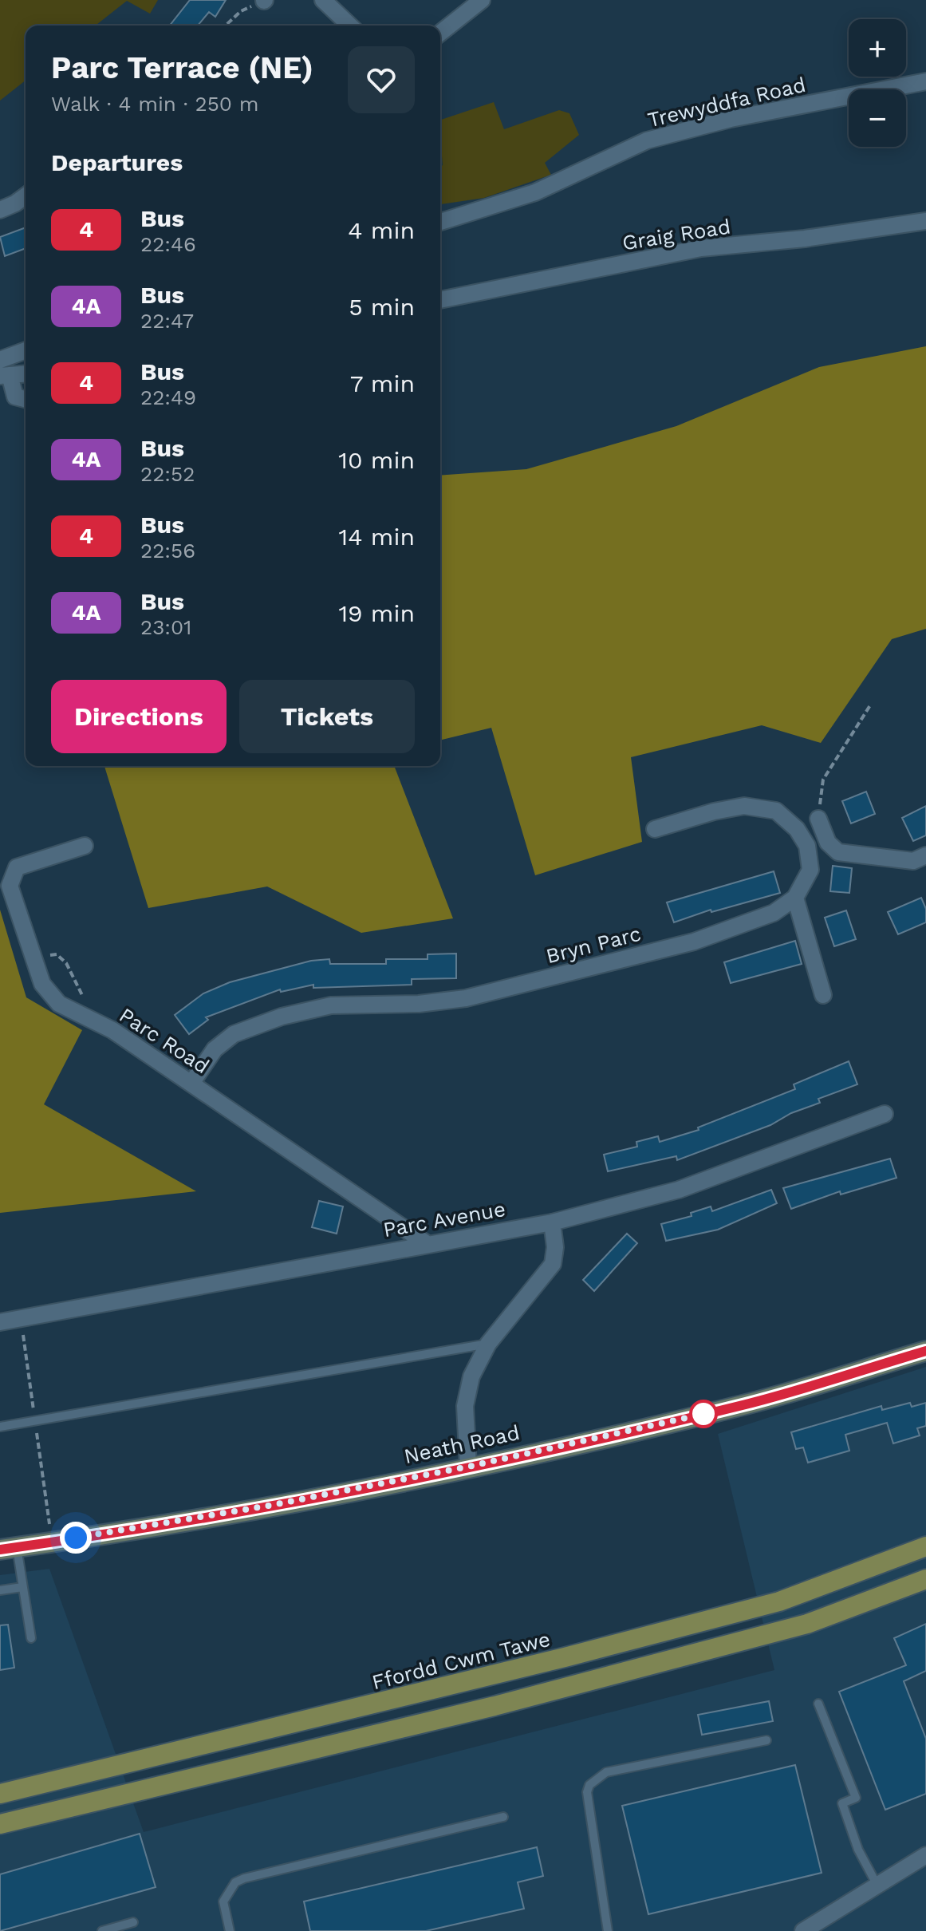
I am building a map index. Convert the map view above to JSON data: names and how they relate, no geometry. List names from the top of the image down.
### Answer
{
  "streets": {
    "main road": ["Neath Road", "Ffordd Cwm Tawe"],
    "street": [
      "Trewyddfa Road",
      "Graig Road",
      "Bryn Parc",
      "Parc Road",
      "Parc Avenue"
    ]
  },
  "crossings": [
    ["Bryn Parc", "Parc Road"],
    ["Parc Road", "Parc Avenue"]
  ],
  "lines": ["bus line 4"],
  "page": {
    "map_buttons": ["+", "−"],
    "heading": [
      ["Parc Terrace (NE)", "Walk · 4 min · 250 m"],
      "Departures"
    ],
    "list": [
      {
        "mark": "4",
        "name": "Bus",
        "note": "22:46",
        "value": "4 min"
      },
      {
        "mark": "4A",
        "name": "Bus",
        "note": "22:47",
        "value": "5 min"
      },
      {
        "mark": "4",
        "name": "Bus",
        "note": "22:49",
        "value": "7 min"
      },
      {
        "mark": "4A",
        "name": "Bus",
        "note": "22:52",
        "value": "10 min"
      },
      {
        "mark": "4",
        "name": "Bus",
        "note": "22:56",
        "value": "14 min"
      },
      {
        "mark": "4A",
        "name": "Bus",
        "note": "23:01",
        "value": "19 min"
      }
    ],
    "buttons": ["Directions", "Tickets"]
  }
}
